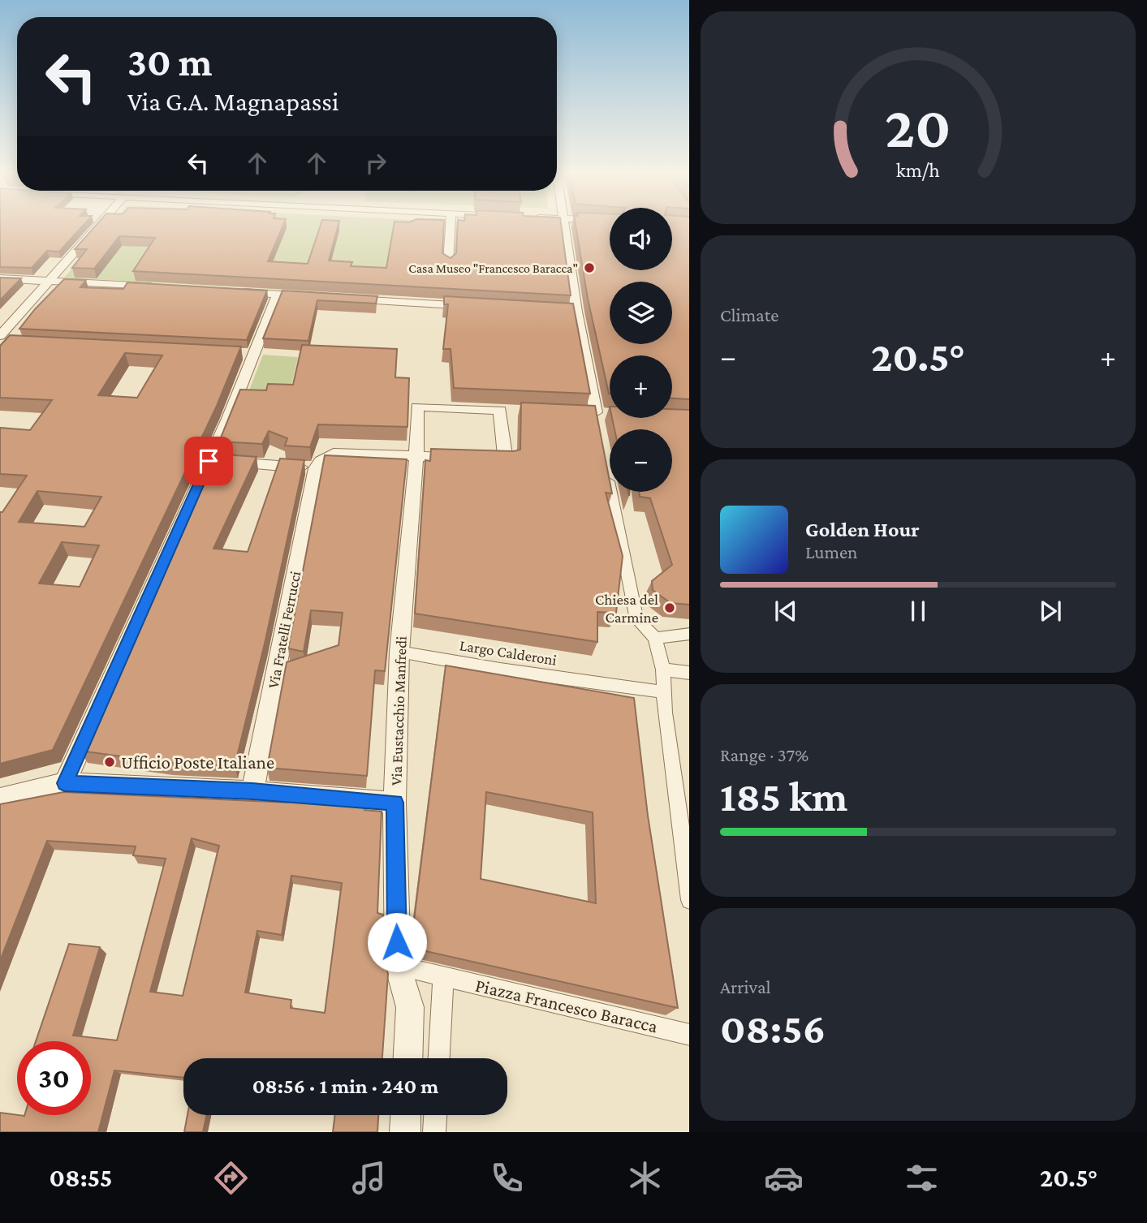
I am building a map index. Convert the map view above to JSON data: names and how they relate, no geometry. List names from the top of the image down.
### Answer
{
  "streets": {
    "street": [
      "Via Fratelli Ferrucci",
      "Largo Calderoni",
      "Via Eustacchio Manfredi",
      "Piazza Francesco Baracca"
    ]
  },
  "crossings": [
    ["Largo Calderoni", "Via Eustacchio Manfredi"],
    ["Via Eustacchio Manfredi", "Piazza Francesco Baracca"]
  ],
  "places": ["Casa Museo \"Francesco Baracca\"", "Chiesa del Carmine", "Ufficio Poste Italiane"],
  "page": {
    "turn": ["30 m", "Via G.A. Magnapassi"],
    "map_buttons": ["+", "−"],
    "tile": [
      "Climate",
      ["Range · 37%", "185 km"],
      ["Arrival", "08:56"]
    ],
    "heat": ["−", "20.5°", "+"],
    "song": ["Golden Hour", "Lumen"],
    "limit": "30",
    "trip": "08:56 · 1 min · 240 m",
    "tabs": ["08:55", "20.5°"],
    "gauge": ["20", "km/h"]
  }
}
